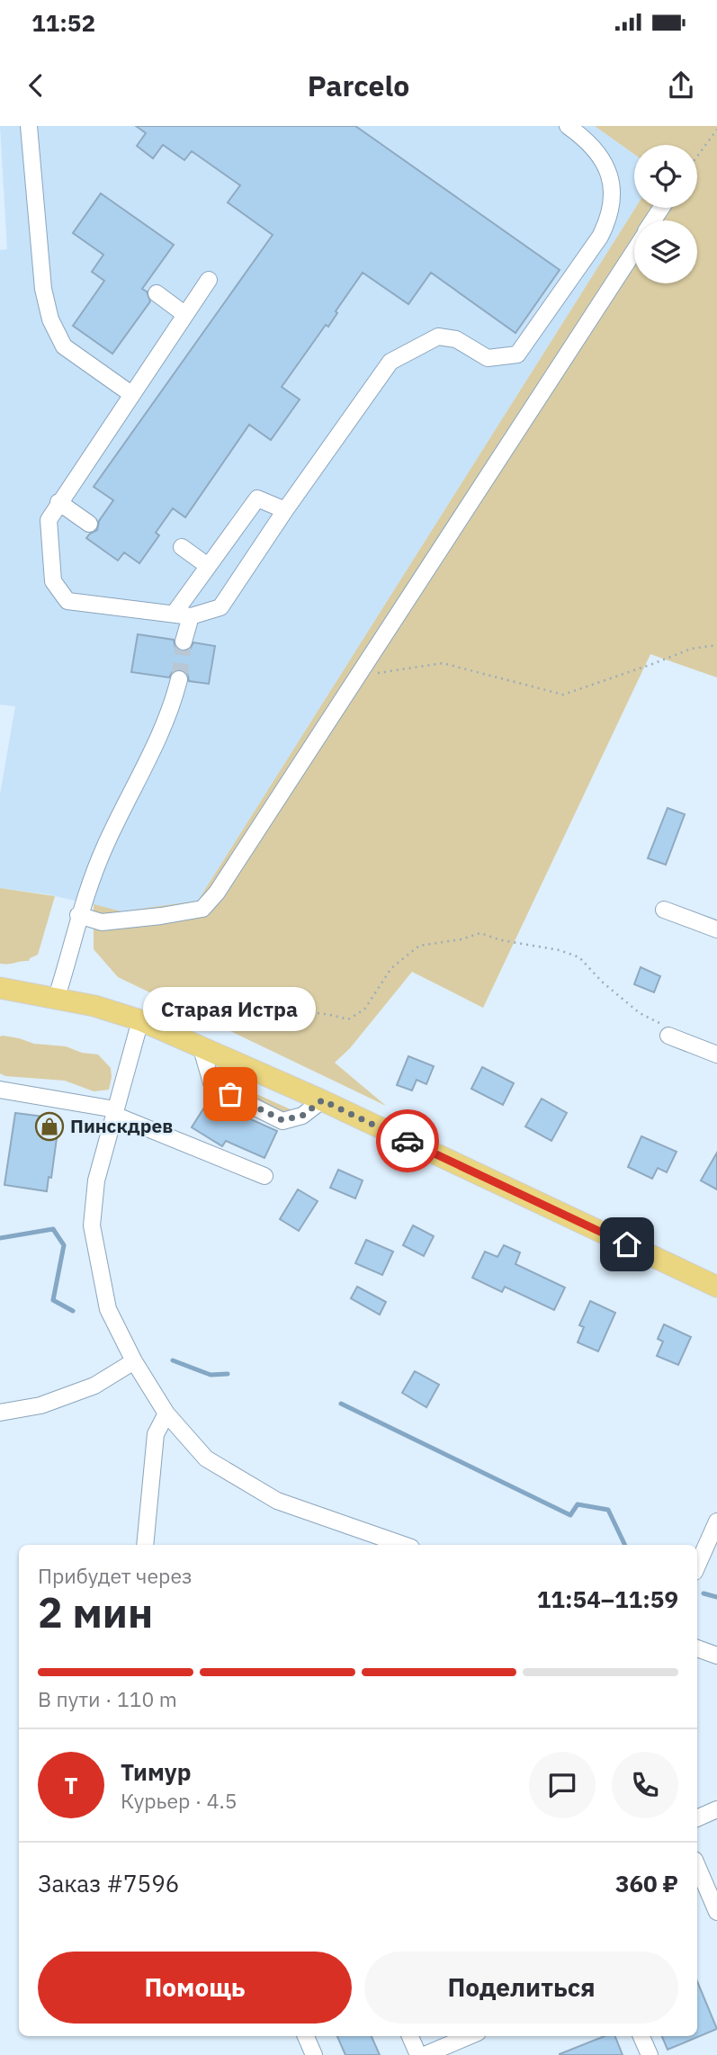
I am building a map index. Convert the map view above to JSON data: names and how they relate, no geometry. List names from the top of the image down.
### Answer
{
  "places": {
    "other": ["Старая Истра"],
    "shop": ["Пинскдрев"]
  },
  "page": {
    "status": "11:52",
    "header": "Parcelo",
    "bubble": "Старая Истра",
    "heading": ["2 мин", "Прибудет через", "11:54–11:59"],
    "panel": [
      "Тимур",
      "Курьер · 4.5",
      "Заказ #7596",
      "360 ₽"
    ],
    "bar": "В пути · 110 m",
    "round": "Т",
    "buttons": ["Помощь", "Поделиться"]
  }
}
